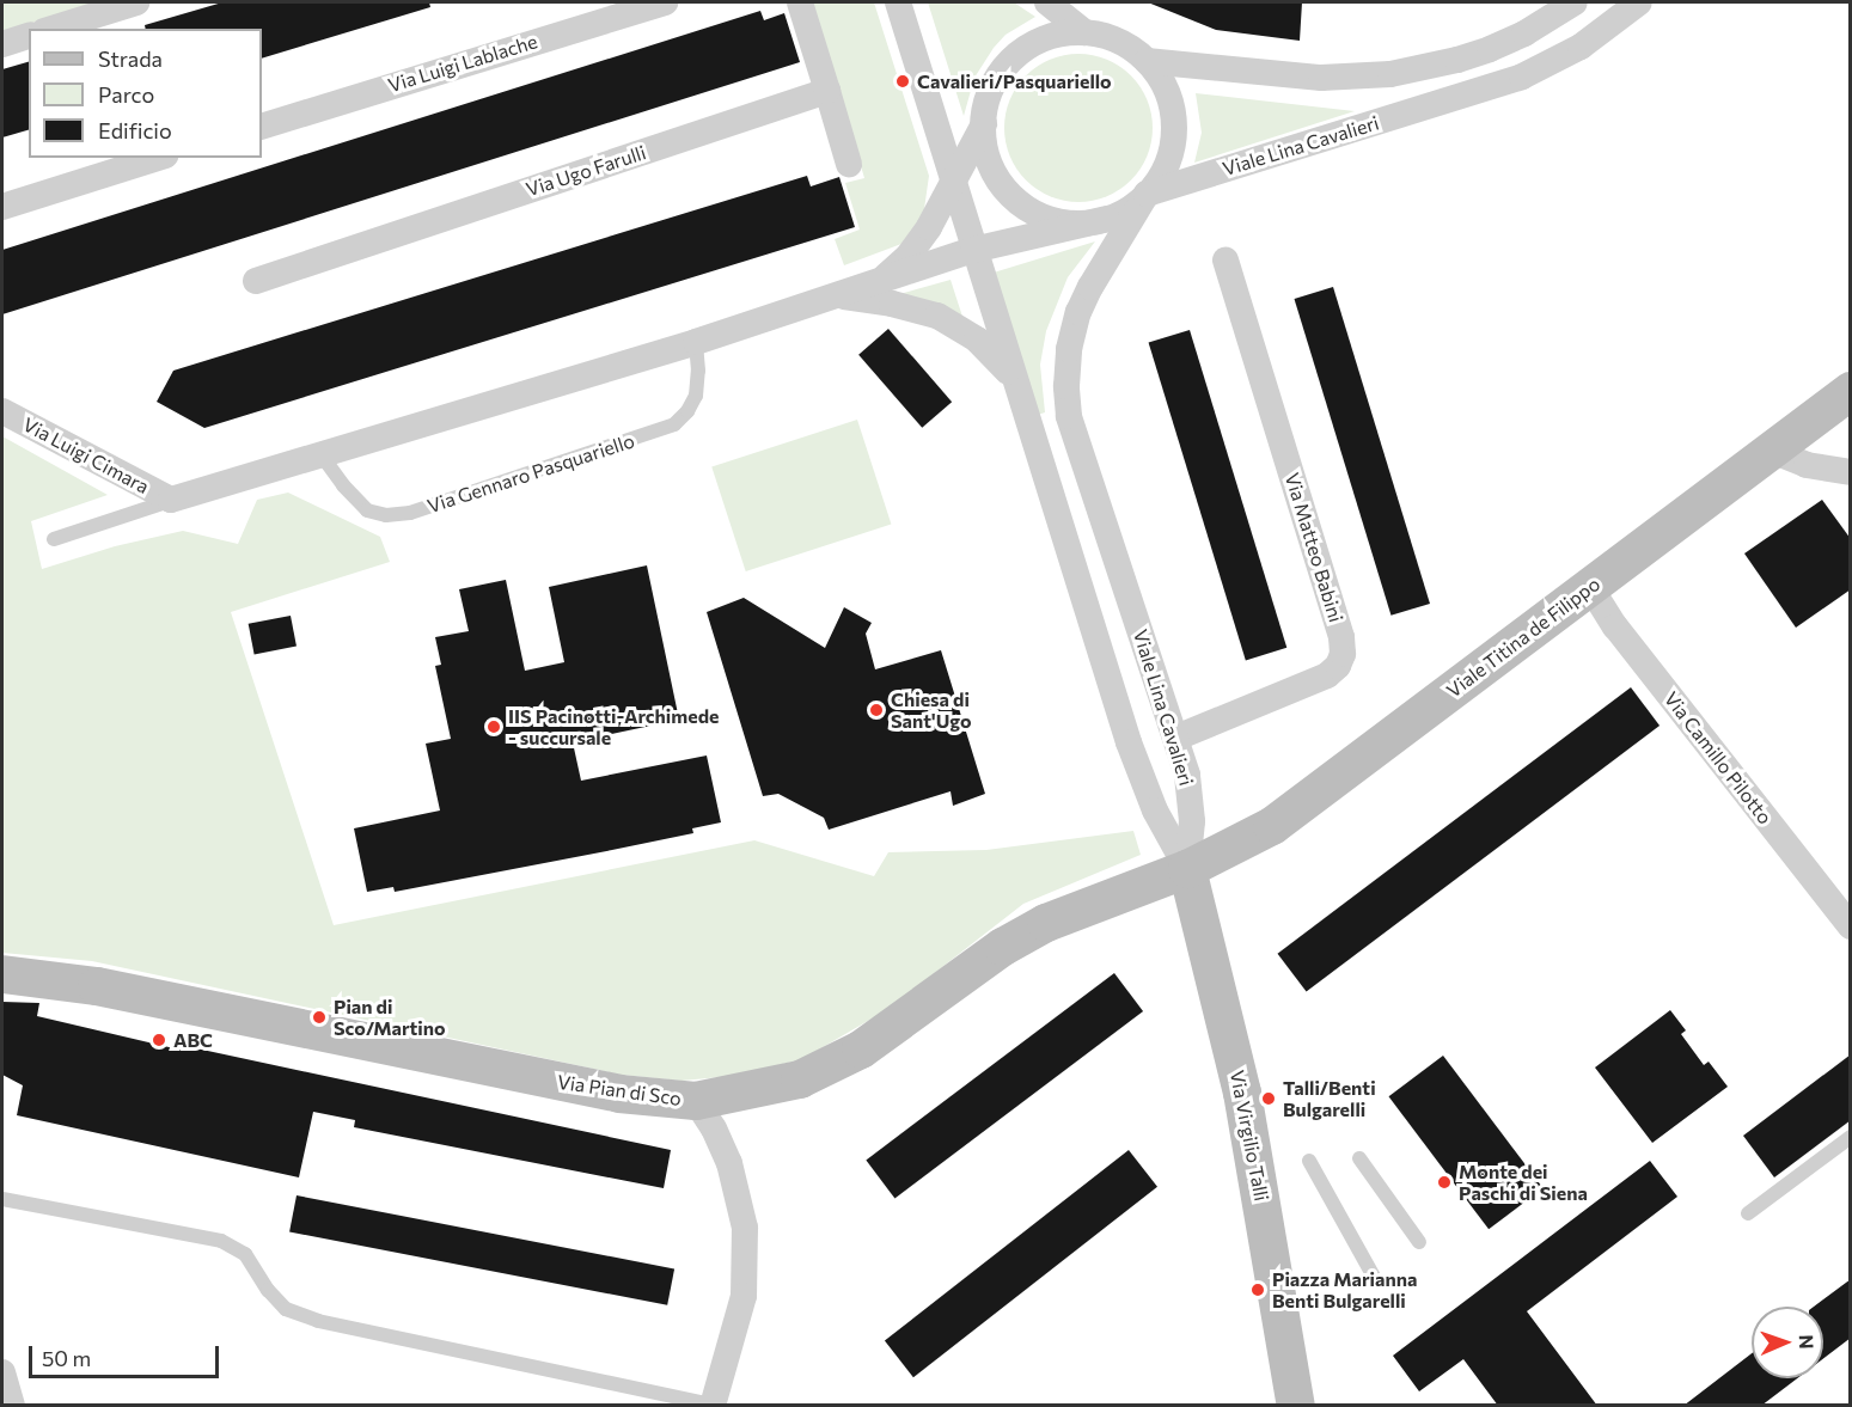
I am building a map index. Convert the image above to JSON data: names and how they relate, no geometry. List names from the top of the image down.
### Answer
{
  "streets": {
    "street": [
      "Via Luigi Lablache",
      "Viale Lina Cavalieri",
      "Via Ugo Farulli",
      "Via Luigi Cimara",
      "Via Matteo Babini",
      "Viale Titina de Filippo",
      "Via Camillo Pilotto",
      "Via Pian di Sco",
      "Via Virgilio Talli"
    ],
    "lane": ["Via Gennaro Pasquariello"]
  },
  "crossings": [
    ["Viale Lina Cavalieri", "Via Matteo Babini"],
    ["Viale Lina Cavalieri", "Viale Titina de Filippo"],
    ["Viale Lina Cavalieri", "Via Pian di Sco"],
    ["Viale Lina Cavalieri", "Via Virgilio Talli"],
    ["Viale Titina de Filippo", "Via Camillo Pilotto"],
    ["Viale Titina de Filippo", "Via Pian di Sco"],
    ["Viale Titina de Filippo", "Via Virgilio Talli"],
    ["Via Pian di Sco", "Via Virgilio Talli"]
  ],
  "places": [
    "Cavalieri/Pasquariello",
    "Chiesa di Sant'Ugo",
    "IIS Pacinotti-Archimede - succursale",
    "Pian di Sco/Martino",
    "ABC",
    "Talli/Benti Bulgarelli",
    "Monte dei Paschi di Siena",
    "Piazza Marianna Benti Bulgarelli"
  ],
  "legend": ["Strada", "Parco", "Edificio"],
  "scale_bar": "50 m",
  "north": "right"
}
